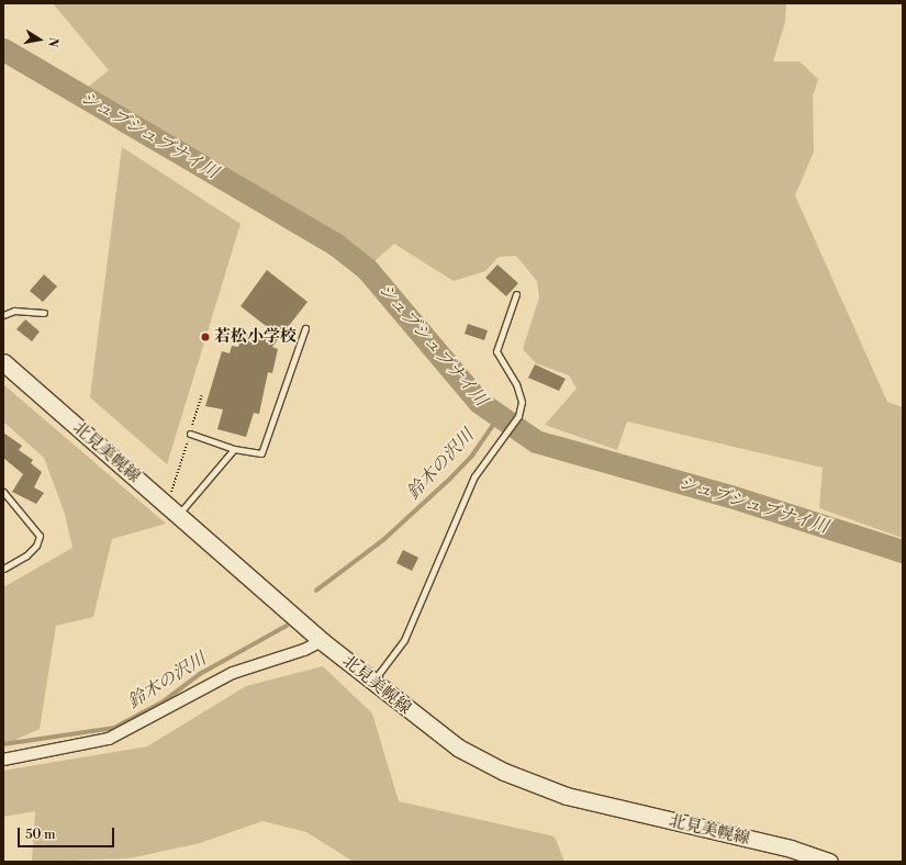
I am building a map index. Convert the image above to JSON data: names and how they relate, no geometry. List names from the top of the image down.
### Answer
{
  "streets": {
    "main road": ["北見美幌線"]
  },
  "water": ["シュブシュブナイ川", "鈴木の沢川"],
  "places": ["若松小学校"],
  "scale_bar": "50 m",
  "north": "right"
}
